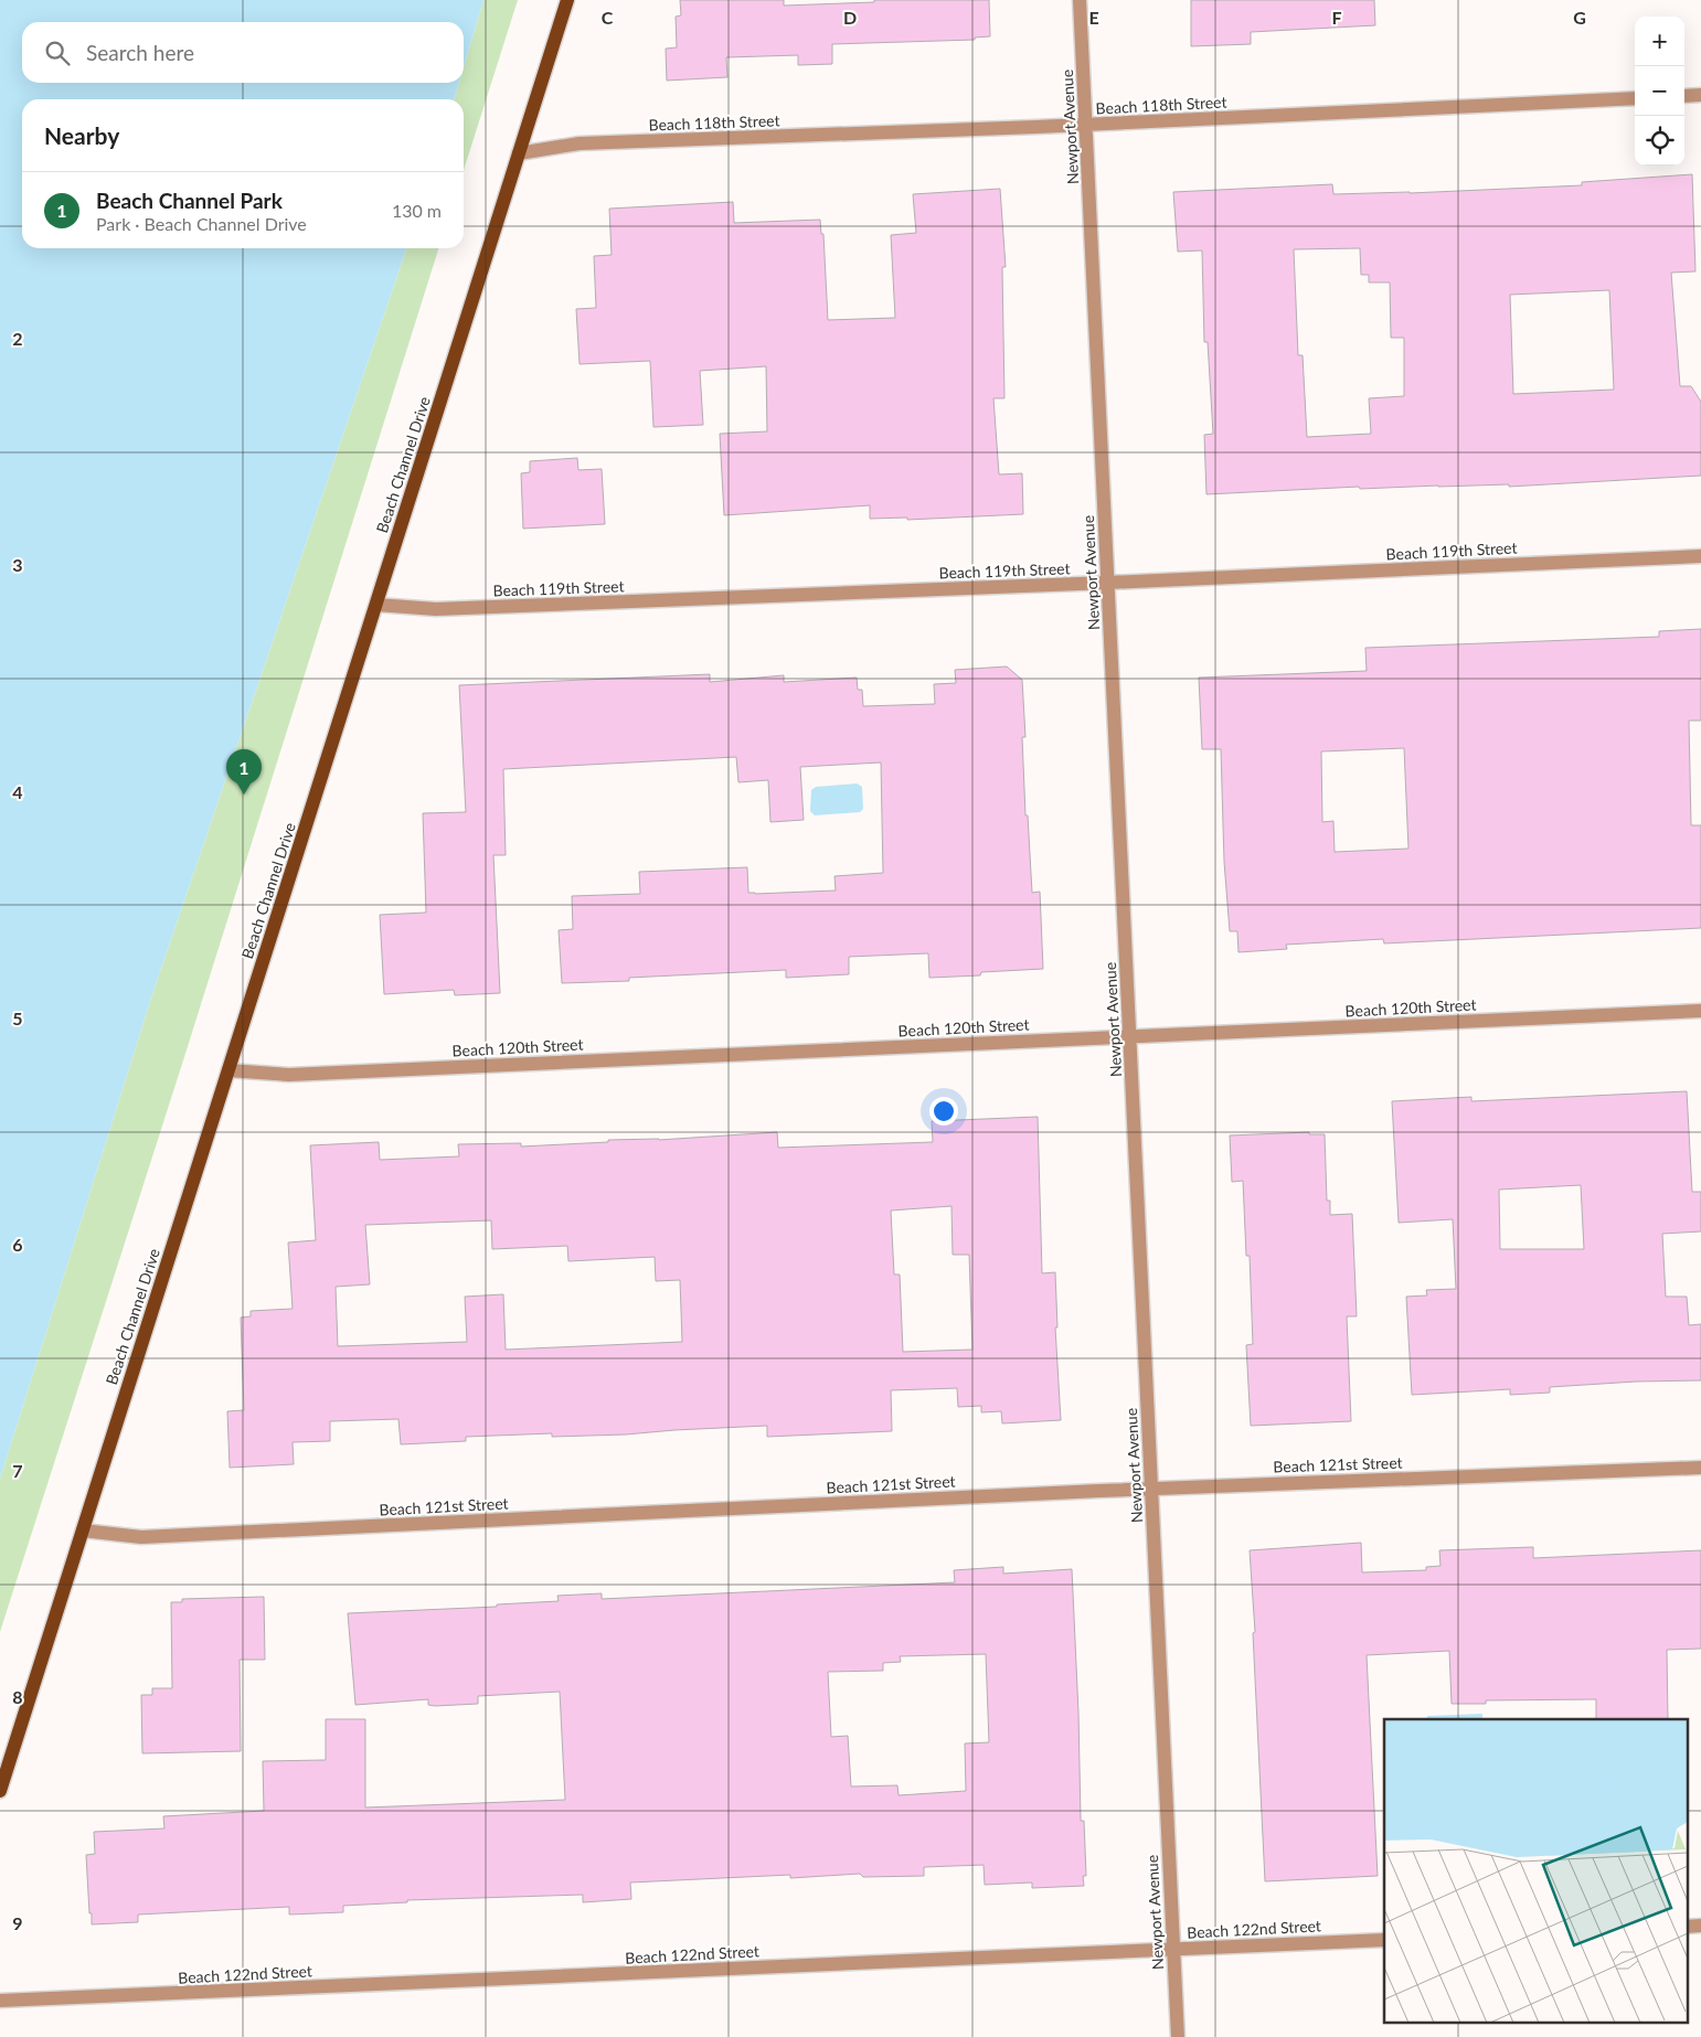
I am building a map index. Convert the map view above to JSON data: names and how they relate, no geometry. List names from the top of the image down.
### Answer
{
  "streets": {
    "main road": ["Beach Channel Drive"],
    "street": [
      "Beach 118th Street",
      "Newport Avenue",
      "Beach 119th Street",
      "Beach 120th Street",
      "Beach 121st Street",
      "Beach 122nd Street"
    ]
  },
  "crossings": [
    ["Beach 118th Street", "Newport Avenue"],
    ["Beach 118th Street", "Beach Channel Drive"],
    ["Newport Avenue", "Beach 119th Street"],
    ["Newport Avenue", "Beach 120th Street"],
    ["Newport Avenue", "Beach 121st Street"],
    ["Newport Avenue", "Beach 122nd Street"],
    ["Beach Channel Drive", "Beach 119th Street"],
    ["Beach Channel Drive", "Beach 120th Street"],
    ["Beach Channel Drive", "Beach 121st Street"]
  ],
  "page": {
    "map_buttons": ["+", "−"],
    "search": "Search here",
    "heading": "Nearby",
    "list": [
      {
        "mark": "1",
        "name": "Beach Channel Park",
        "note": "Park · Beach Channel Drive",
        "value": "130 m"
      }
    ],
    "pins": "1"
  },
  "grid": {
    "columns": [
      "C",
      "D",
      "E",
      "F",
      "G"
    ],
    "rows": [
      "2",
      "3",
      "4",
      "5",
      "6",
      "7",
      "8",
      "9"
    ]
  }
}
